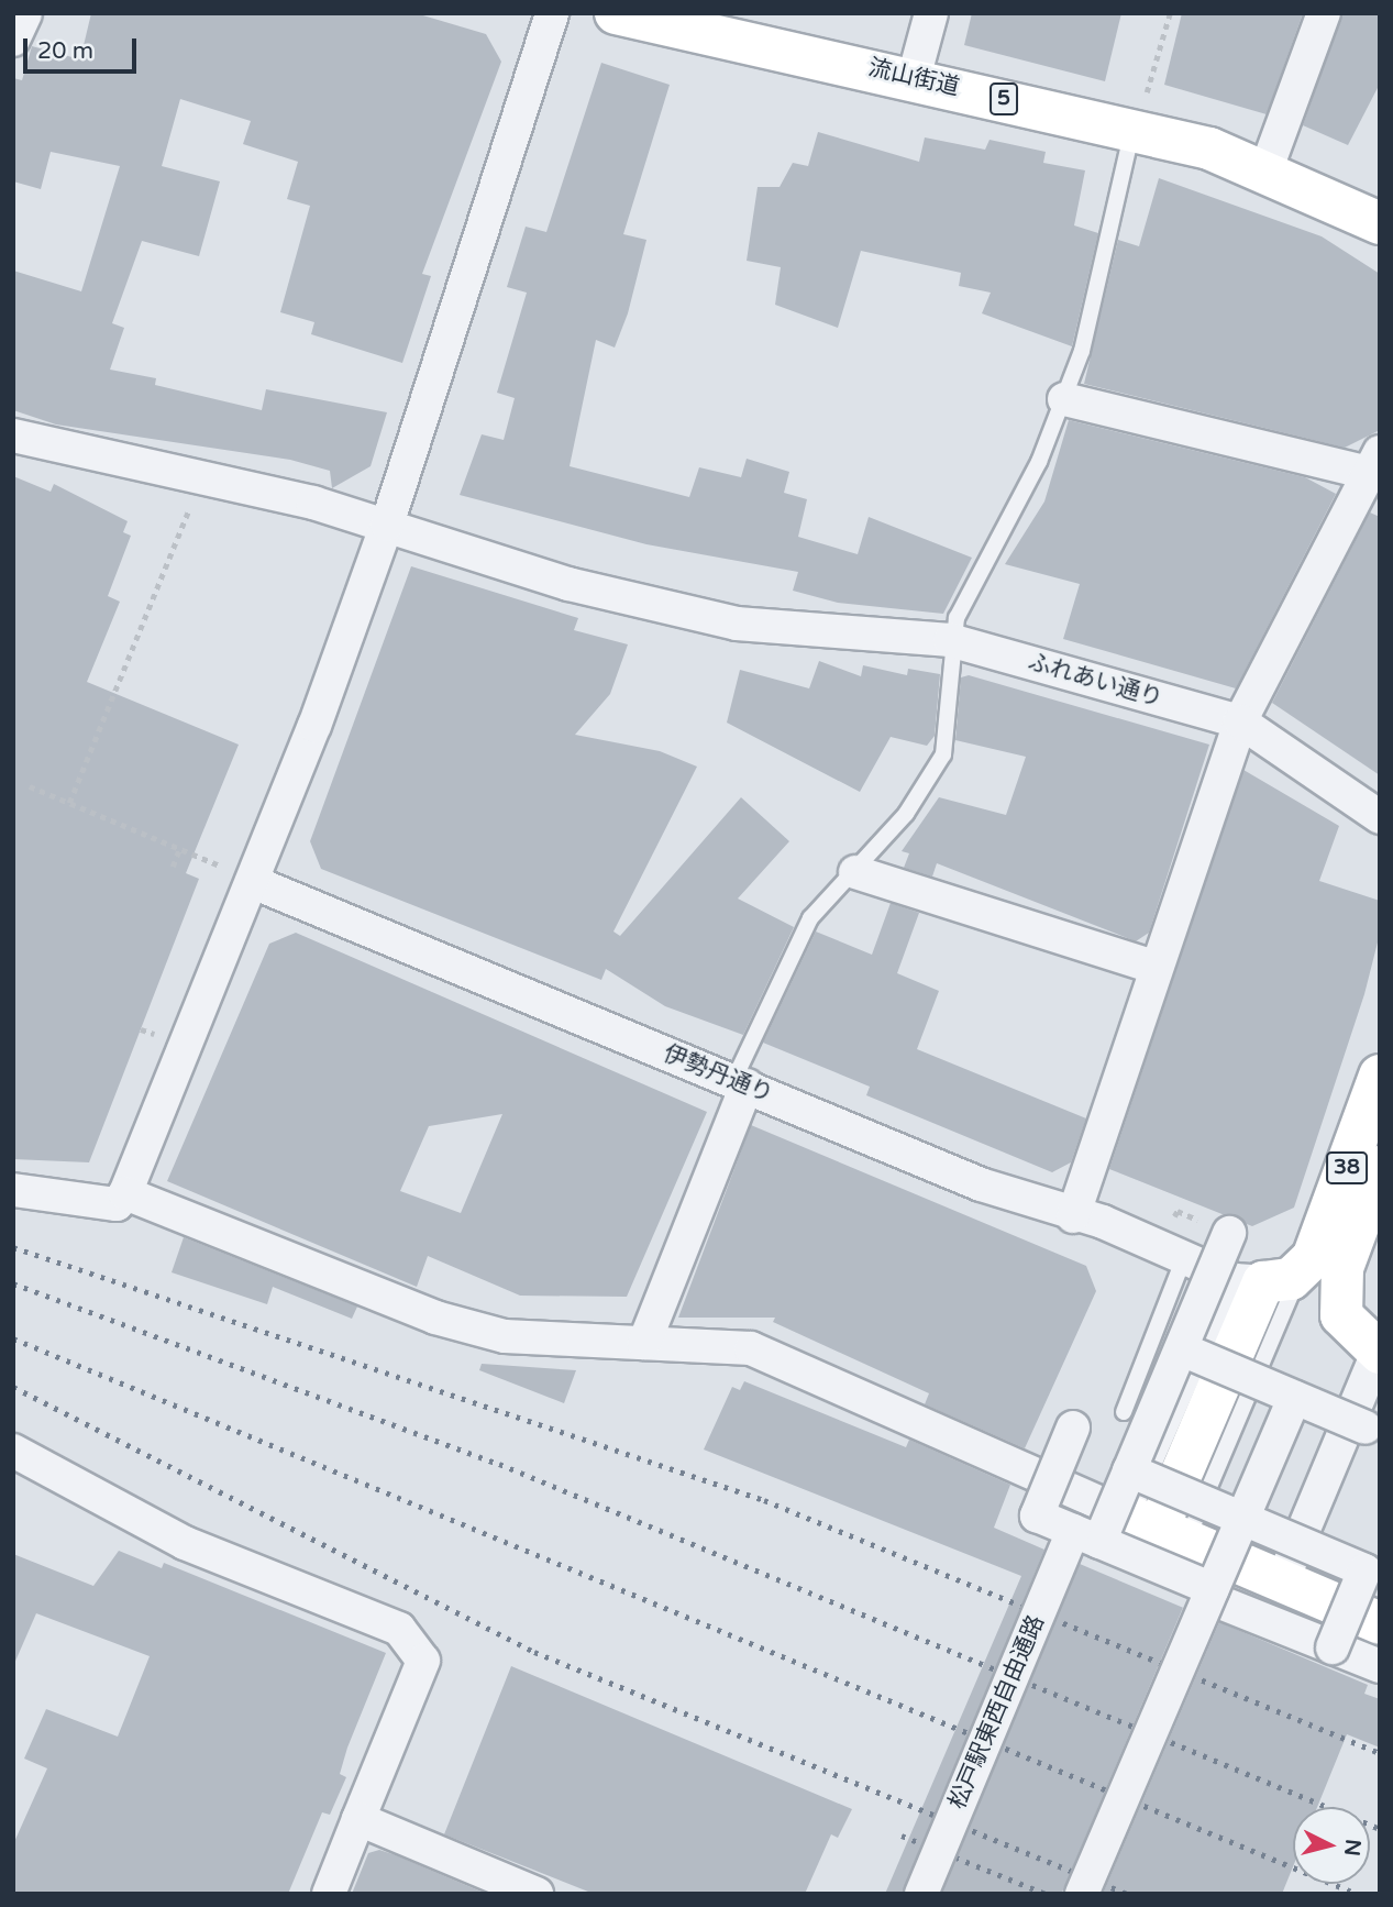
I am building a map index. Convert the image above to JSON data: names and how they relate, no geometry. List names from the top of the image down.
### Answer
{
  "streets": {
    "main road": ["流山街道", "5", "38"],
    "street": ["ふれあい通り", "伊勢丹通り", "松戸駅東西自由通路"]
  },
  "crossings": [
    ["伊勢丹通り", "38"]
  ],
  "scale_bar": "20 m",
  "north": "right"
}
